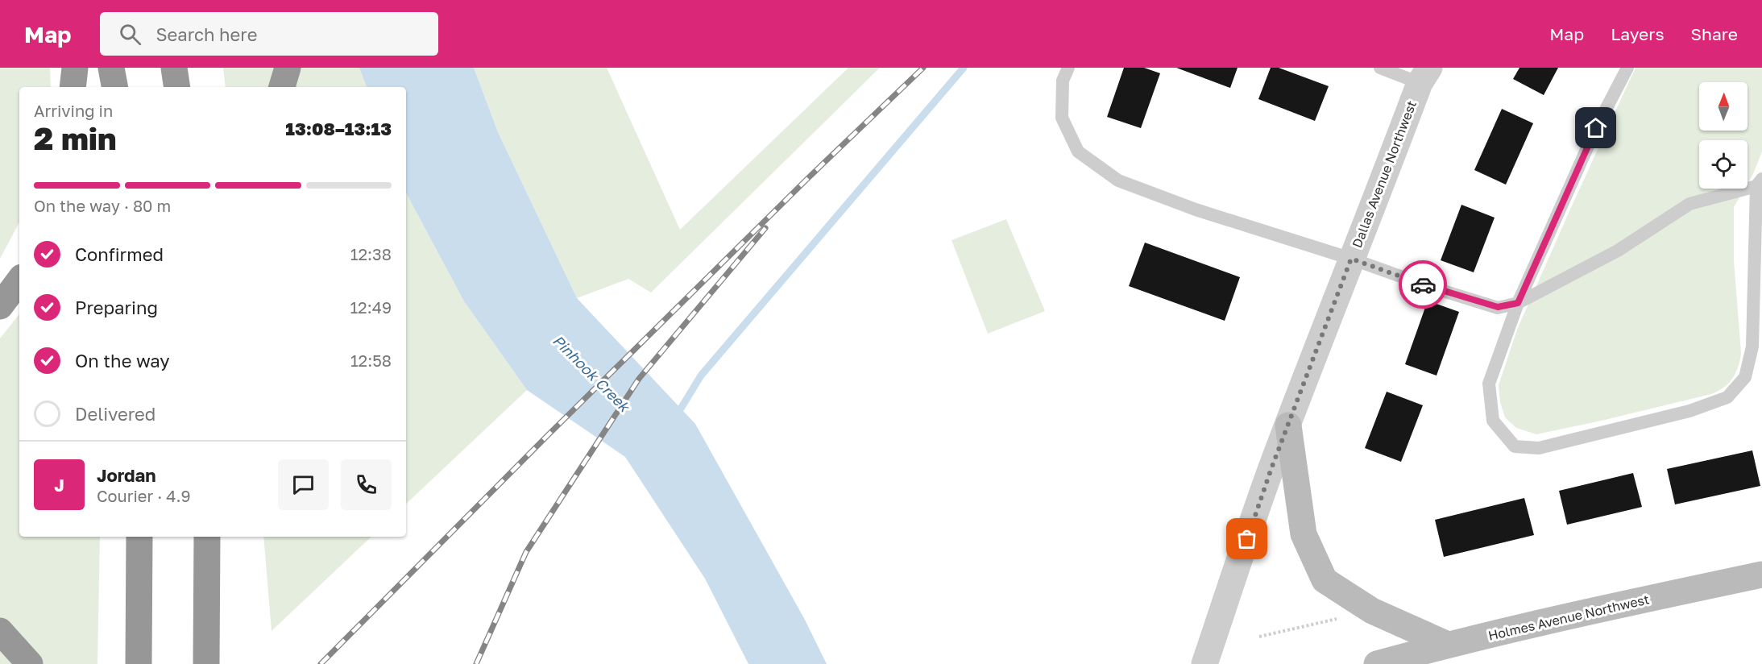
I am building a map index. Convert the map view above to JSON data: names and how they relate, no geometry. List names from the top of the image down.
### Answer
{
  "streets": {
    "main road": ["Holmes Avenue Northwest"],
    "street": ["Dallas Avenue Northwest"]
  },
  "water": ["Pinhook Creek"],
  "north": "top",
  "page": {
    "header": "Map",
    "search": "Search here",
    "nav": ["Map", "Layers", "Share"],
    "heading": ["2 min", "Arriving in", "13:08–13:13"],
    "panel": ["Jordan", "Courier · 4.9"],
    "bar": "On the way · 80 m",
    "list": [
      ["Confirmed", "12:38"],
      ["Preparing", "12:49"],
      ["On the way", "12:58"],
      "Delivered"
    ],
    "round": "J"
  }
}
